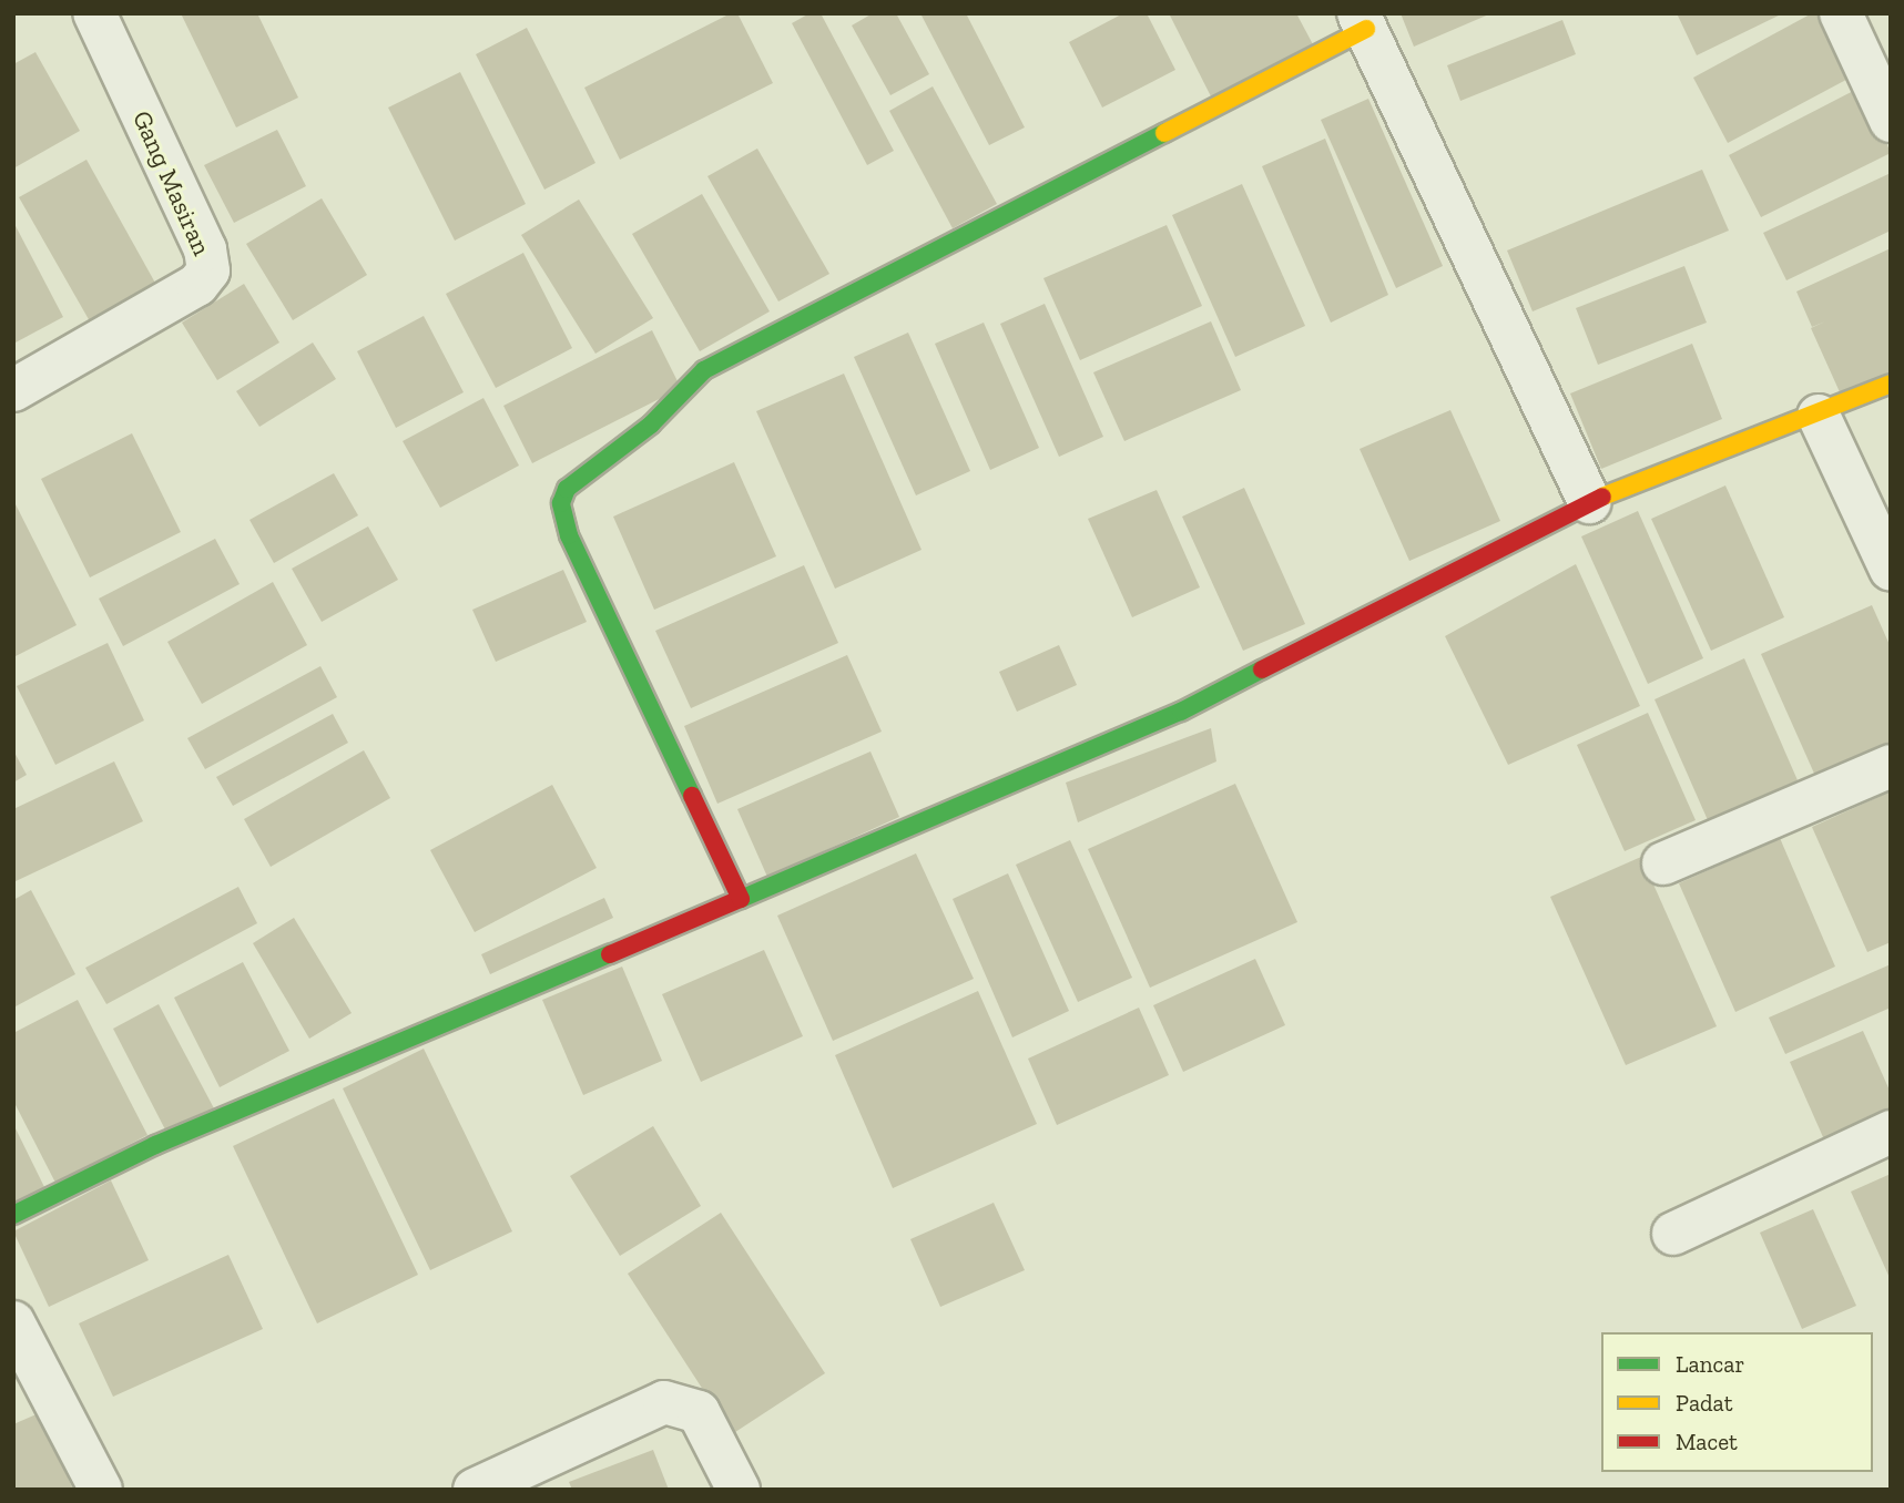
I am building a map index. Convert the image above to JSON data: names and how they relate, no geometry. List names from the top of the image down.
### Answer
{
  "streets": {
    "street": ["Gang Masiran"]
  },
  "legend": ["Lancar", "Padat", "Macet"]
}
